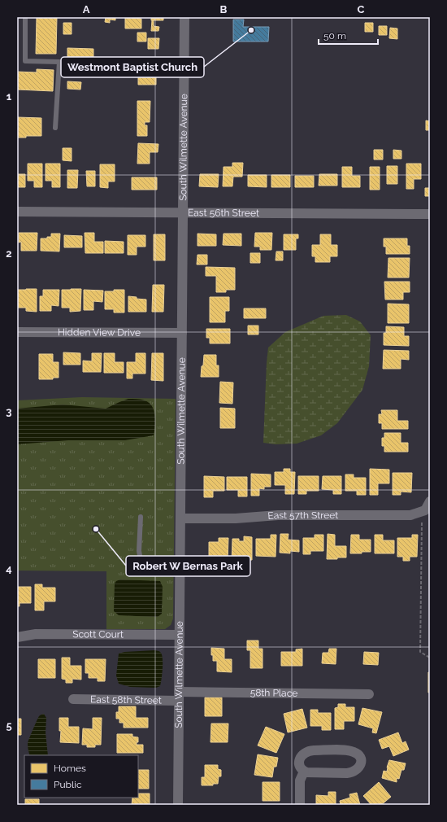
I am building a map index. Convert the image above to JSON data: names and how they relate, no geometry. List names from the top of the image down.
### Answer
{
  "streets": {
    "street": [
      "South Wilmette Avenue",
      "East 56th Street",
      "Hidden View Drive",
      "East 57th Street",
      "Scott Court",
      "58th Place",
      "East 58th Street"
    ]
  },
  "crossings": [
    ["South Wilmette Avenue", "East 56th Street"],
    ["South Wilmette Avenue", "Hidden View Drive"],
    ["South Wilmette Avenue", "East 57th Street"],
    ["South Wilmette Avenue", "Scott Court"],
    ["South Wilmette Avenue", "58th Place"],
    ["South Wilmette Avenue", "East 58th Street"],
    ["58th Place", "East 58th Street"]
  ],
  "places": ["Westmont Baptist Church", "Robert W Bernas Park"],
  "legend": ["Homes", "Public"],
  "scale_bar": "50 m",
  "grid": {
    "columns": ["A", "B", "C"],
    "rows": [
      "1",
      "2",
      "3",
      "4",
      "5"
    ]
  }
}
